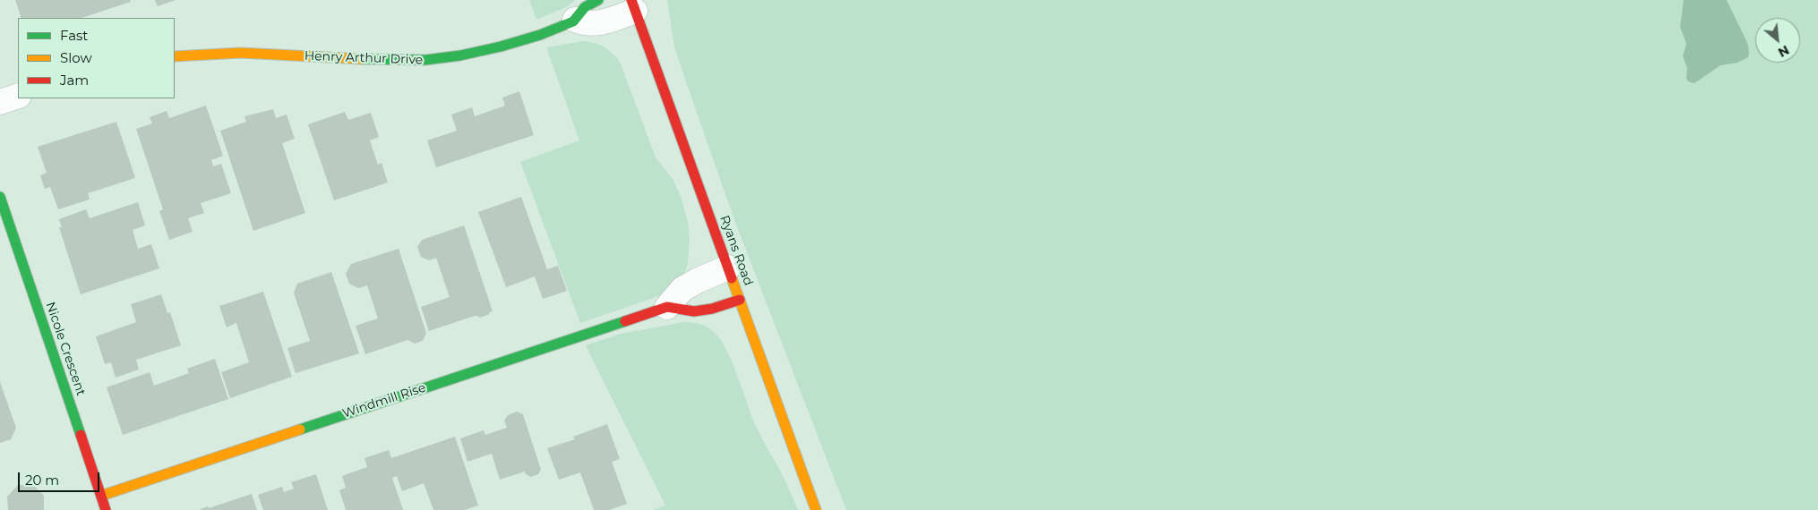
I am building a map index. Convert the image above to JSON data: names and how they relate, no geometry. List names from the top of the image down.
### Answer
{
  "streets": {
    "street": [
      "Henry Arthur Drive",
      "Ryans Road",
      "Nicole Crescent",
      "Windmill Rise"
    ]
  },
  "crossings": [
    ["Henry Arthur Drive", "Ryans Road"],
    ["Ryans Road", "Windmill Rise"],
    ["Nicole Crescent", "Windmill Rise"]
  ],
  "legend": ["Fast", "Slow", "Jam"],
  "scale_bar": "20 m",
  "north": "bottom right"
}
